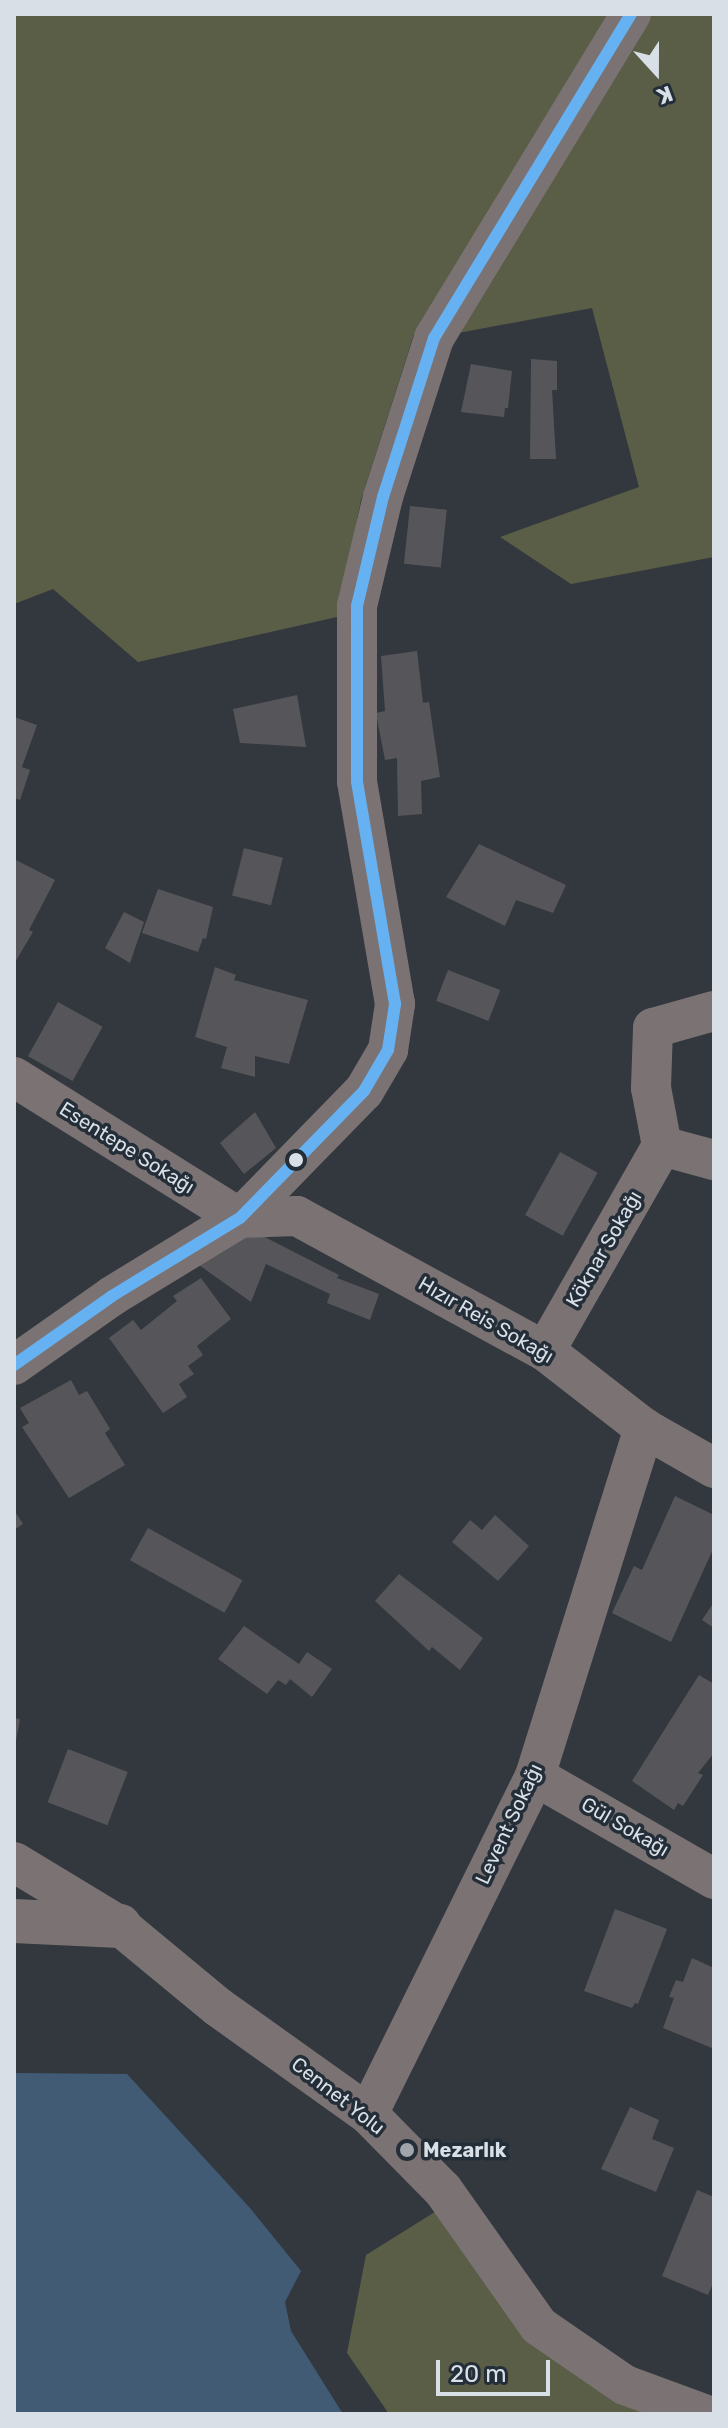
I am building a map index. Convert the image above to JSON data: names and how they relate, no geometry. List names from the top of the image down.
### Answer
{
  "streets": {
    "street": [
      "Esentepe Sokağı",
      "Köknar Sokağı",
      "Hızır Reis Sokağı",
      "Levent Sokağı",
      "Gül Sokağı",
      "Cennet Yolu"
    ]
  },
  "crossings": [
    ["Esentepe Sokağı", "Hızır Reis Sokağı"],
    ["Köknar Sokağı", "Hızır Reis Sokağı"],
    ["Hızır Reis Sokağı", "Levent Sokağı"],
    ["Levent Sokağı", "Gül Sokağı"],
    ["Levent Sokağı", "Cennet Yolu"]
  ],
  "places": ["Mezarlık"],
  "scale_bar": "20 m",
  "north": "bottom"
}
